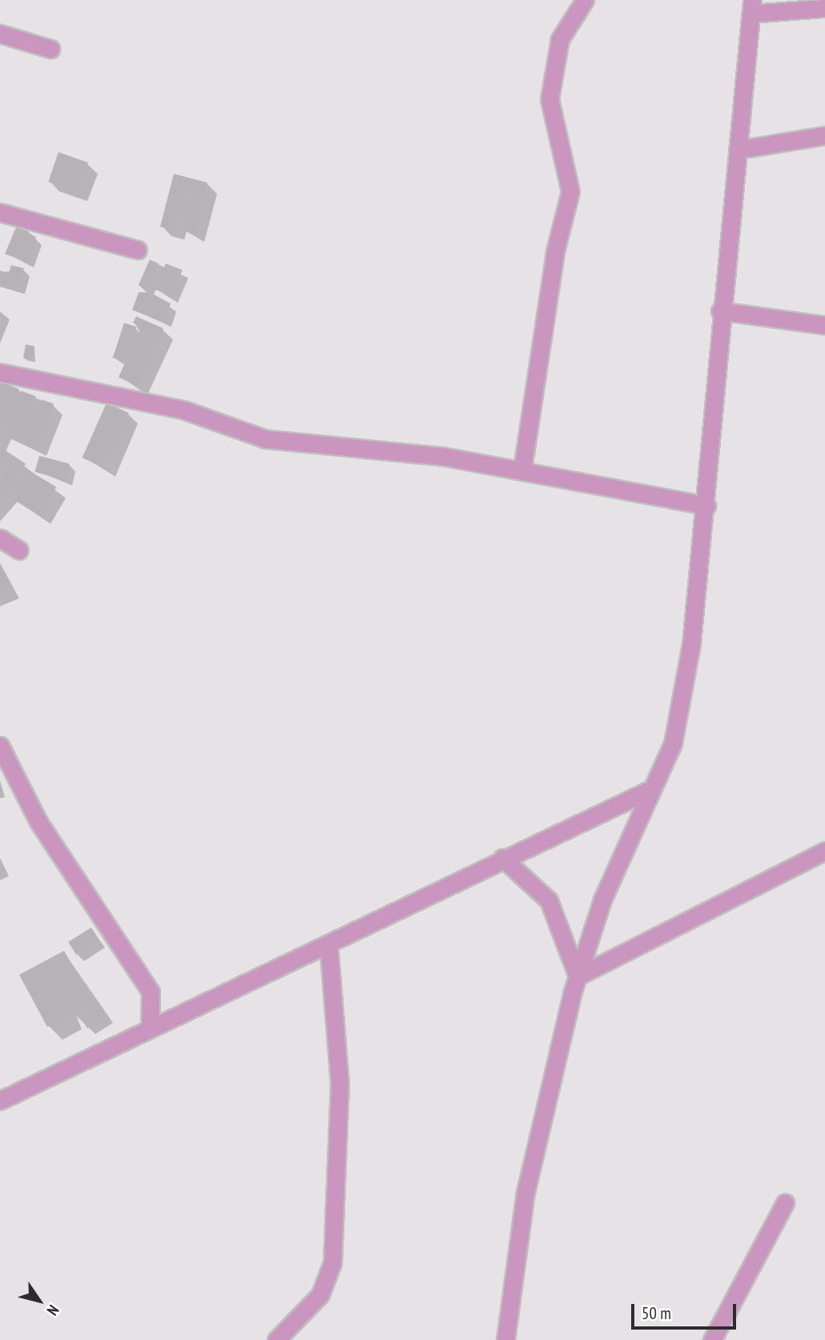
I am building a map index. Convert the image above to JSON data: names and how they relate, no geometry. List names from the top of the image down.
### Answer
{
  "scale_bar": "50 m",
  "north": "bottom right"
}
